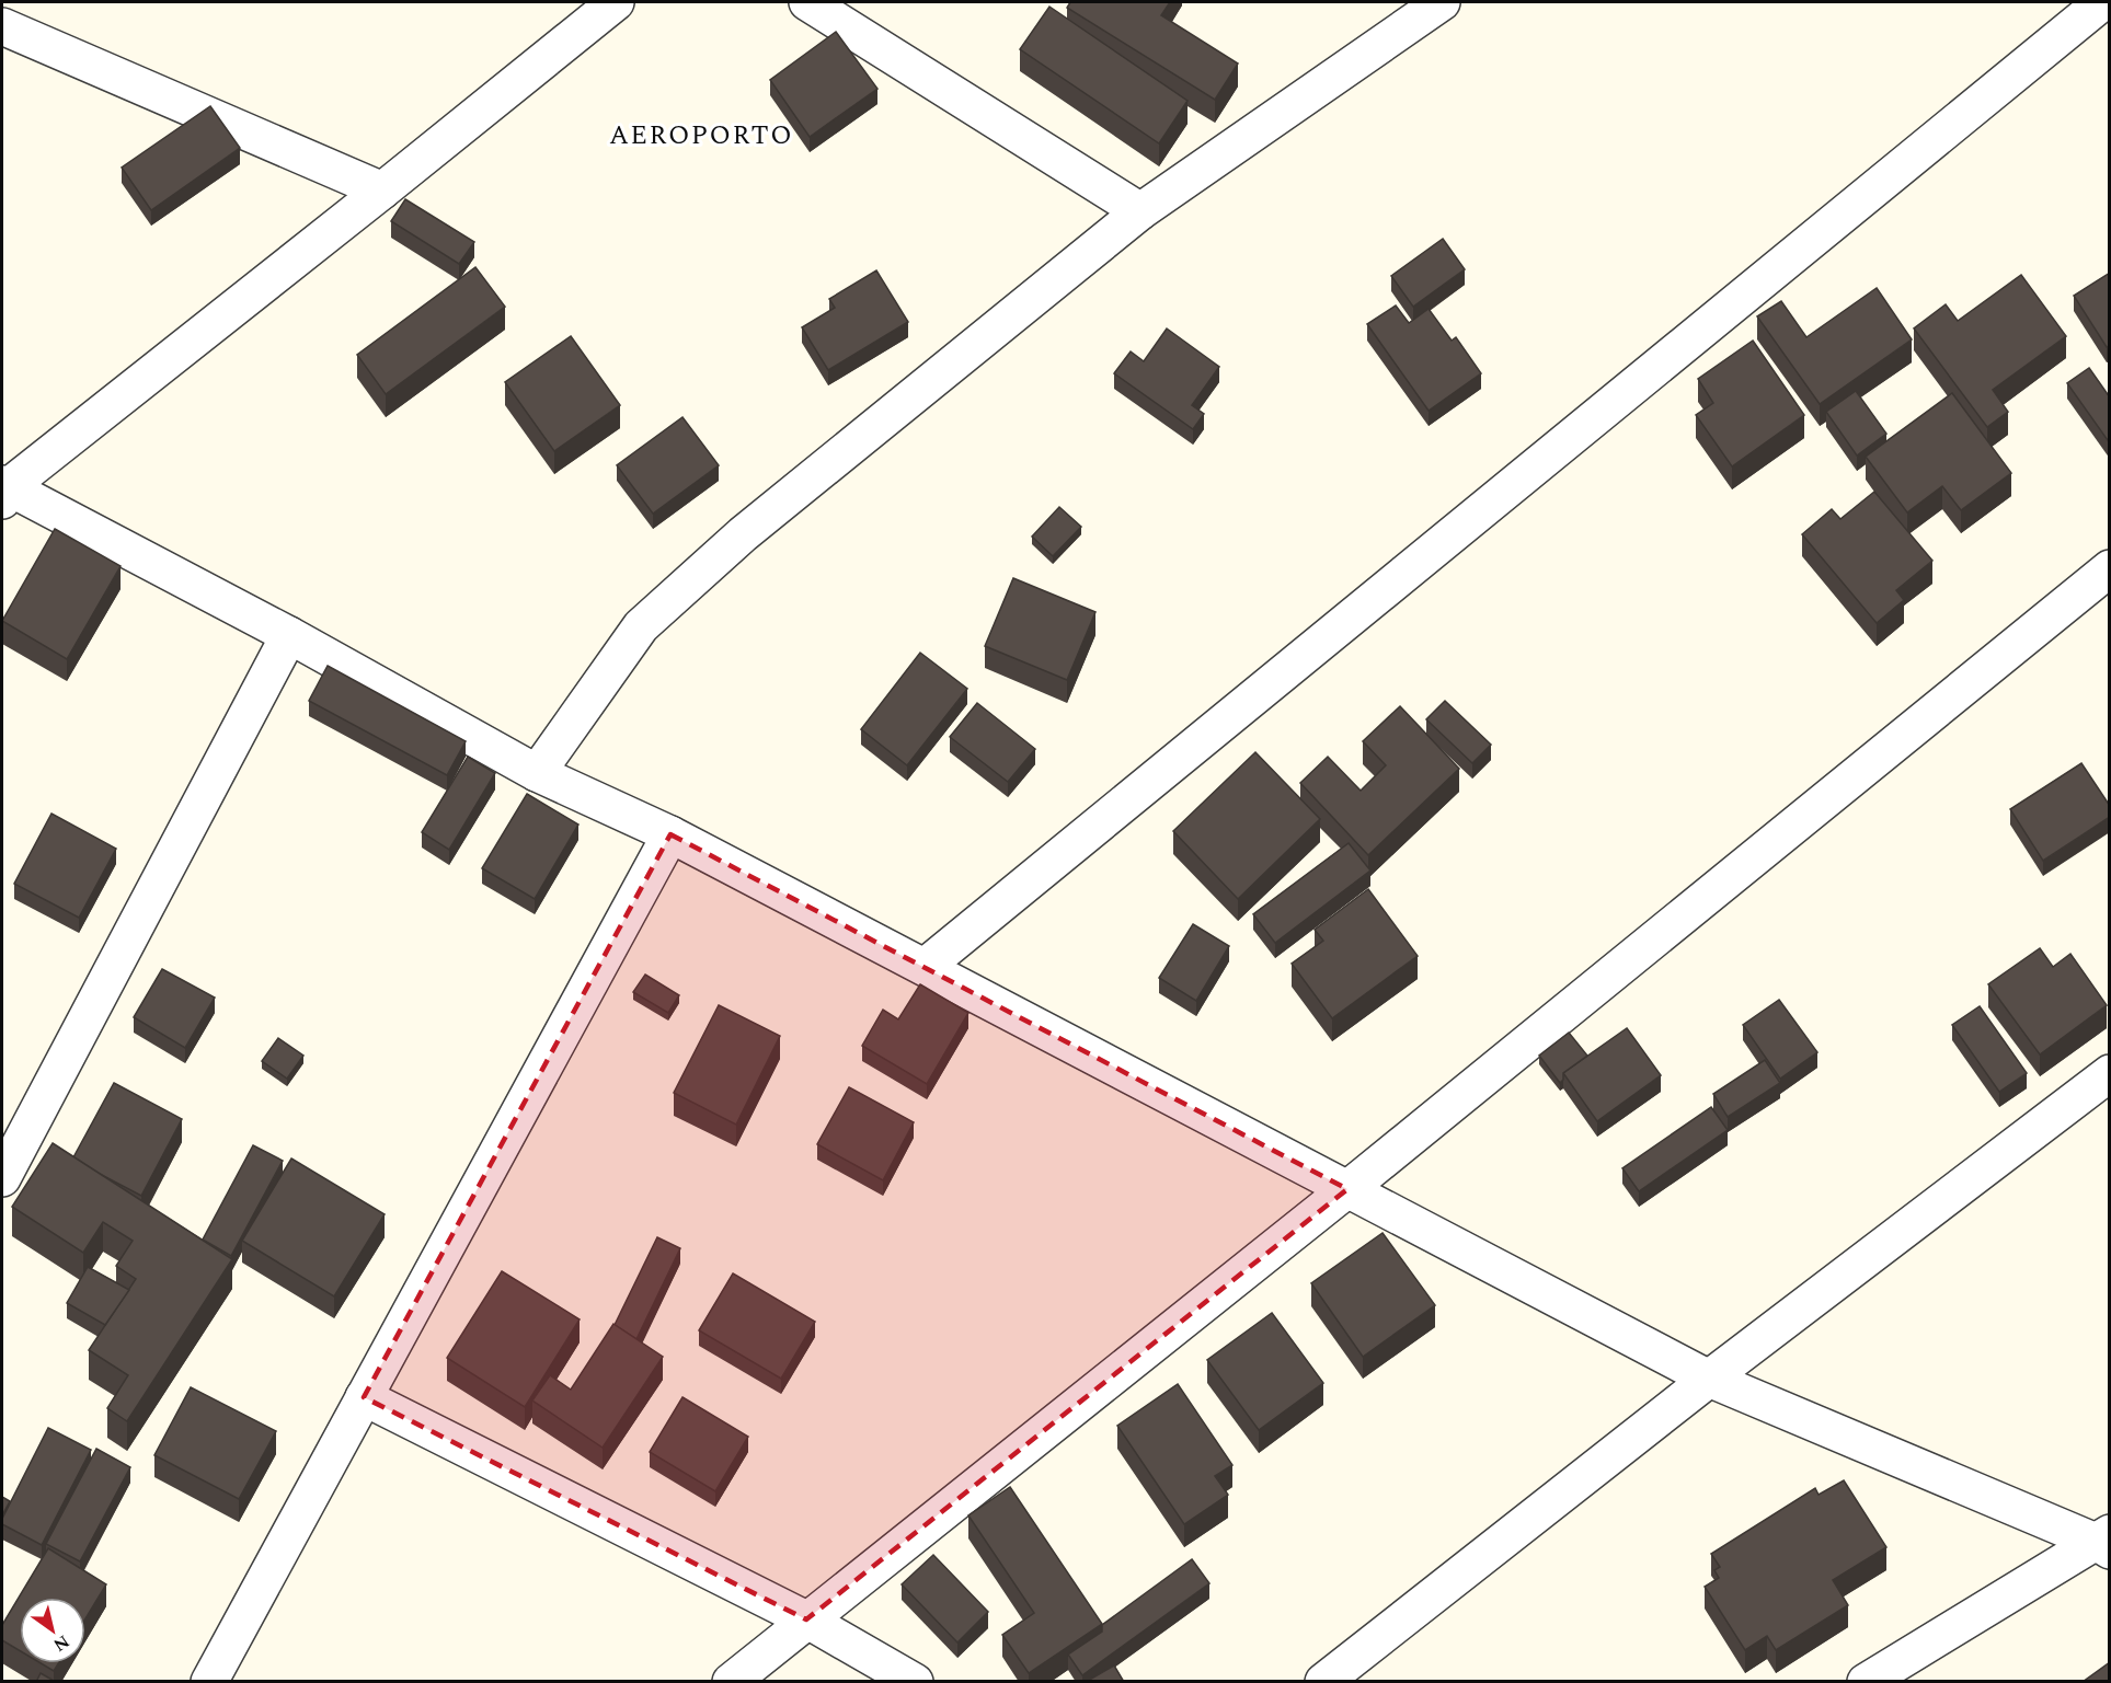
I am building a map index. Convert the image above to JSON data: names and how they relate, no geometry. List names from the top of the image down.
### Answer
{
  "districts": ["AEROPORTO"],
  "north": "bottom right"
}
